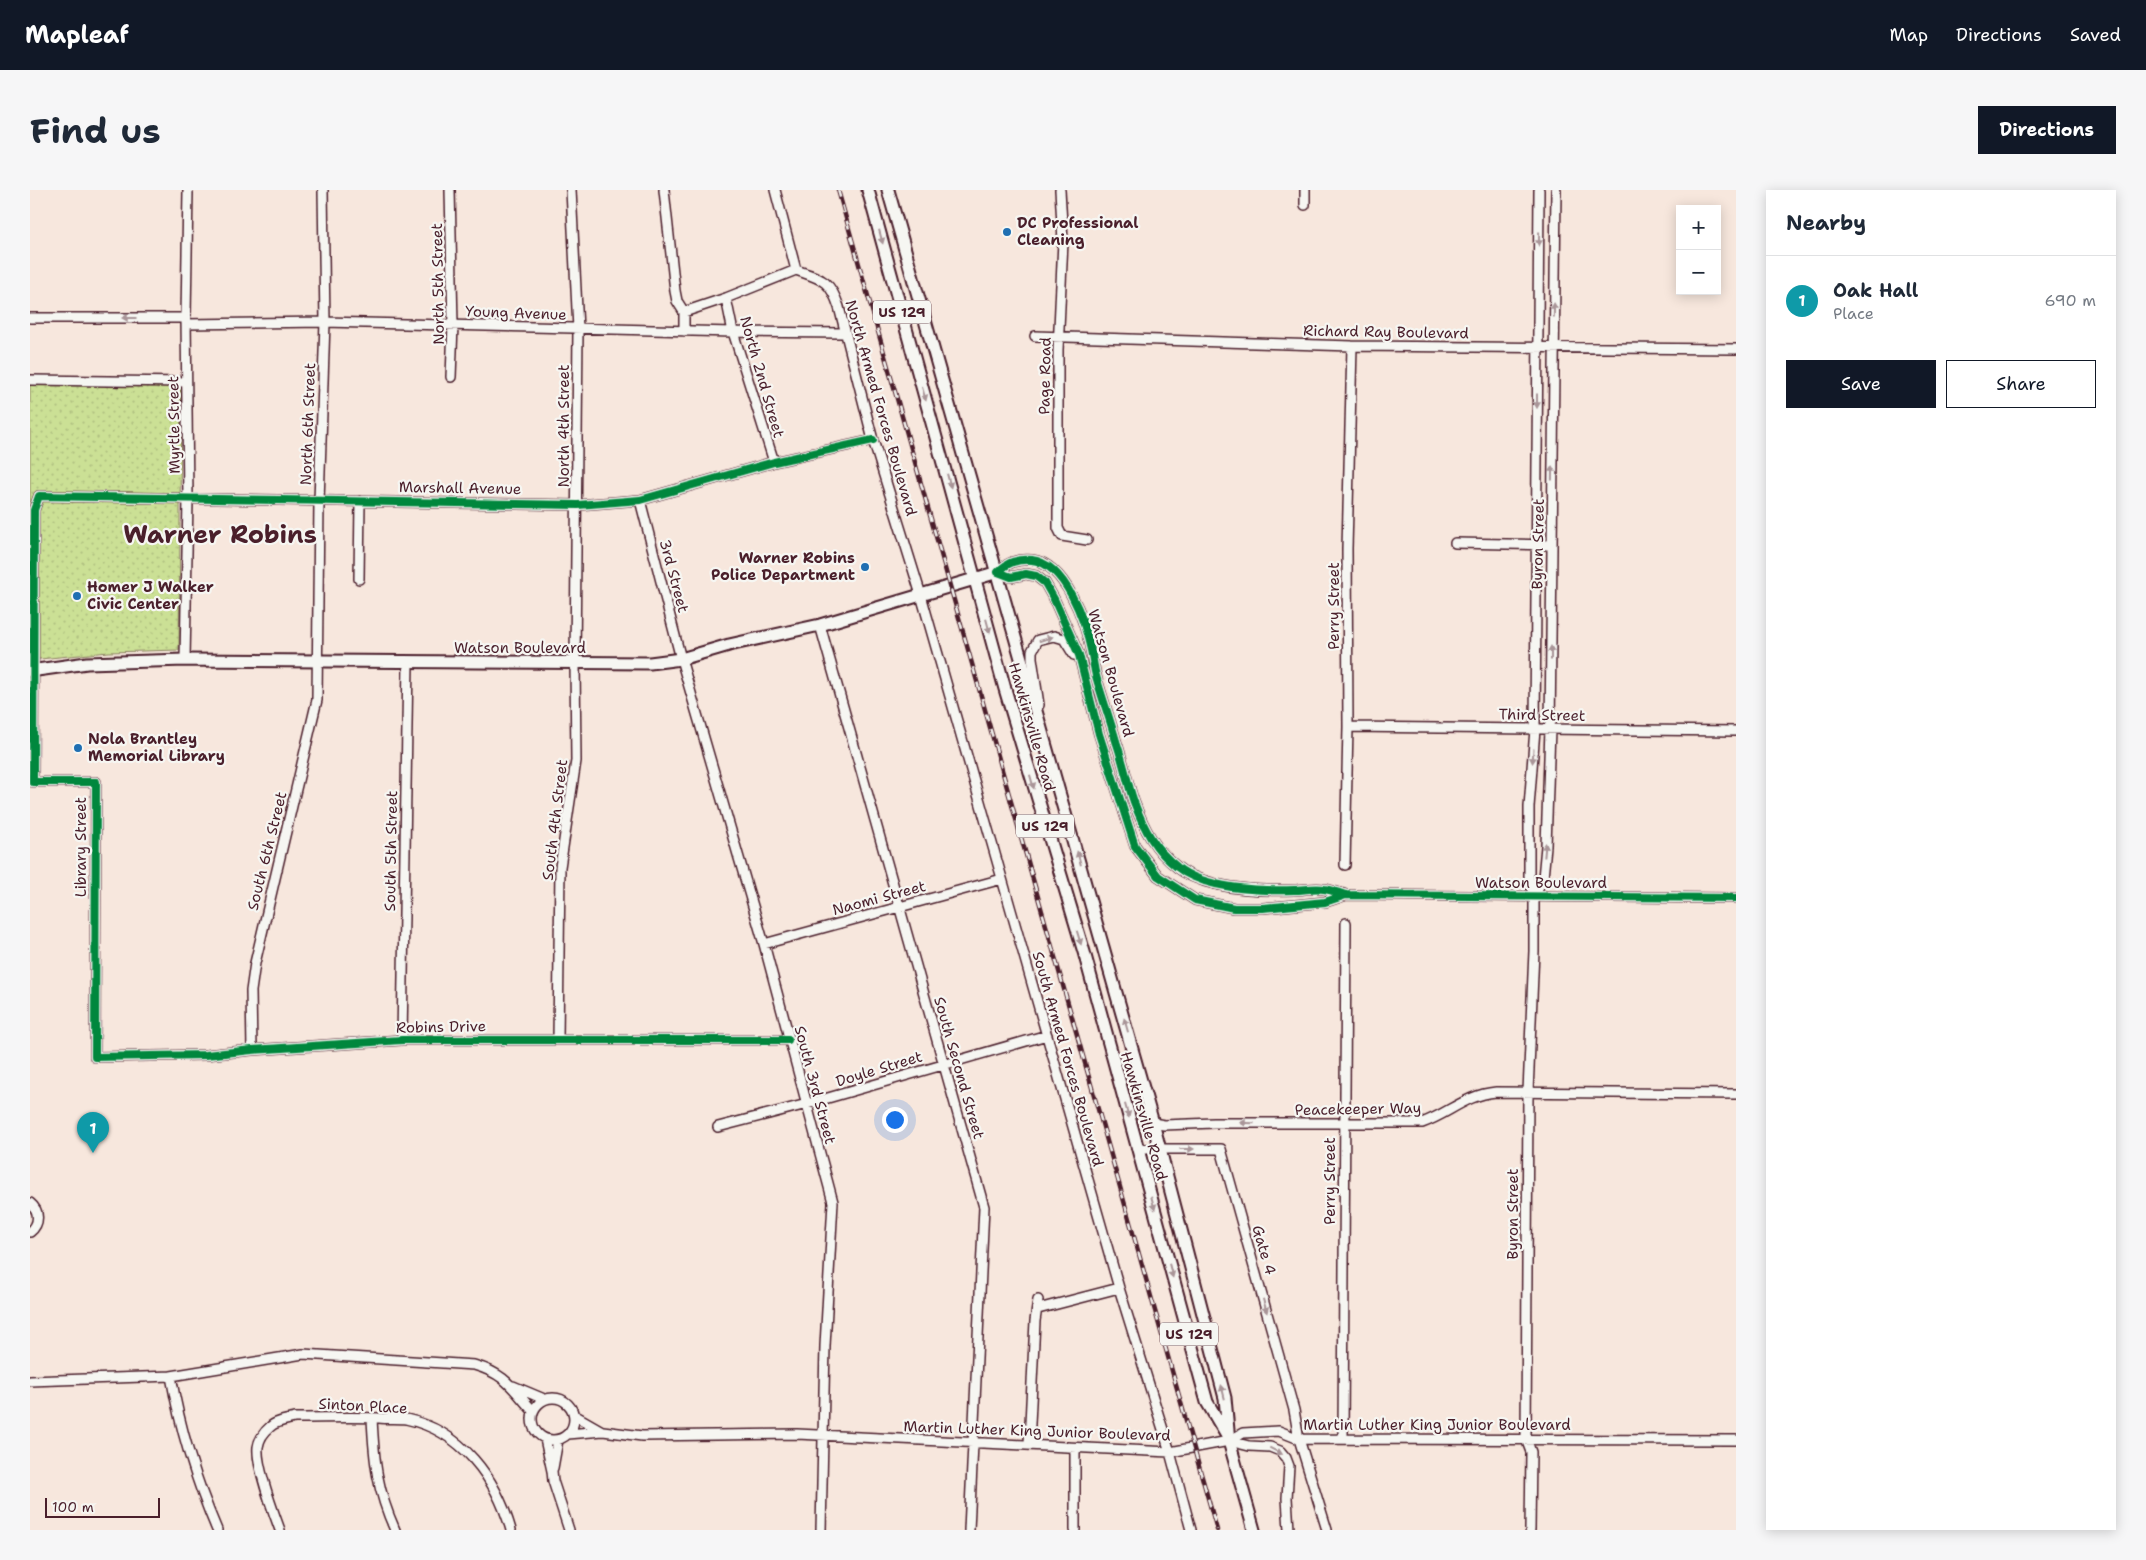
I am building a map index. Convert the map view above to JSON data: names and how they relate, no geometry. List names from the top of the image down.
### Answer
{
  "streets": {
    "main road": ["US 129", "Watson Boulevard", "Hawkinsville Road"],
    "street": [
      "North 5th Street",
      "Young Avenue",
      "Richard Ray Boulevard",
      "Page Road",
      "North 2nd Street",
      "North Armed Forces Boulevard",
      "North 6th Street",
      "Myrtle Street",
      "North 4th Street",
      "Marshall Avenue",
      "Byron Street",
      "3rd Street",
      "Perry Street",
      "Third Street",
      "South 4th Street",
      "Library Street",
      "South 6th Street",
      "South 5th Street",
      "Naomi Street",
      "Robins Drive",
      "South Armed Forces Boulevard",
      "South Second Street",
      "Doyle Street",
      "South 3rd Street",
      "Peacekeeper Way",
      "Gate 4",
      "Sinton Place",
      "Martin Luther King Junior Boulevard"
    ]
  },
  "crossings": [
    ["North 5th Street", "Young Avenue"],
    ["Young Avenue", "North 2nd Street"],
    ["Young Avenue", "North Armed Forces Boulevard"],
    ["Young Avenue", "North 6th Street"],
    ["Young Avenue", "Myrtle Street"],
    ["Young Avenue", "North 4th Street"],
    ["Richard Ray Boulevard", "Page Road"],
    ["Richard Ray Boulevard", "Byron Street"],
    ["Richard Ray Boulevard", "Perry Street"],
    ["North 2nd Street", "Marshall Avenue"],
    ["North Armed Forces Boulevard", "Marshall Avenue"],
    ["North Armed Forces Boulevard", "Watson Boulevard"],
    ["North Armed Forces Boulevard", "South Armed Forces Boulevard"],
    ["North 6th Street", "Marshall Avenue"],
    ["North 6th Street", "Watson Boulevard"],
    ["North 6th Street", "South 6th Street"],
    ["Myrtle Street", "Marshall Avenue"],
    ["Myrtle Street", "Watson Boulevard"],
    ["North 4th Street", "Marshall Avenue"],
    ["North 4th Street", "Watson Boulevard"],
    ["North 4th Street", "South 4th Street"],
    ["Marshall Avenue", "3rd Street"],
    ["Marshall Avenue", "Watson Boulevard"],
    ["Marshall Avenue", "Library Street"],
    ["Byron Street", "Watson Boulevard"],
    ["Byron Street", "Third Street"],
    ["Byron Street", "Peacekeeper Way"],
    ["Byron Street", "Martin Luther King Junior Boulevard"],
    ["3rd Street", "Watson Boulevard"],
    ["3rd Street", "South 3rd Street"],
    ["Perry Street", "Third Street"],
    ["Perry Street", "Peacekeeper Way"],
    ["Perry Street", "Martin Luther King Junior Boulevard"],
    ["Watson Boulevard", "Hawkinsville Road"],
    ["Watson Boulevard", "South 4th Street"],
    ["Watson Boulevard", "Library Street"],
    ["Watson Boulevard", "South 6th Street"],
    ["Watson Boulevard", "South 5th Street"],
    ["Watson Boulevard", "South Armed Forces Boulevard"],
    ["Watson Boulevard", "South Second Street"],
    ["Watson Boulevard", "South 3rd Street"],
    ["Hawkinsville Road", "Peacekeeper Way"],
    ["Hawkinsville Road", "Gate 4"],
    ["Hawkinsville Road", "Martin Luther King Junior Boulevard"],
    ["South 4th Street", "Robins Drive"],
    ["Library Street", "Robins Drive"],
    ["South 6th Street", "Robins Drive"],
    ["South 5th Street", "Robins Drive"],
    ["Naomi Street", "South Armed Forces Boulevard"],
    ["Naomi Street", "South Second Street"],
    ["Naomi Street", "South 3rd Street"],
    ["Robins Drive", "South 3rd Street"],
    ["South Armed Forces Boulevard", "Doyle Street"],
    ["South Armed Forces Boulevard", "Martin Luther King Junior Boulevard"],
    ["South Second Street", "Doyle Street"],
    ["South Second Street", "Martin Luther King Junior Boulevard"],
    ["Doyle Street", "South 3rd Street"],
    ["South 3rd Street", "Martin Luther King Junior Boulevard"],
    ["Gate 4", "Martin Luther King Junior Boulevard"]
  ],
  "one_way": ["Gate 4"],
  "districts": ["Warner Robins"],
  "places": [
    "DC Professional Cleaning",
    "Warner Robins Police Department",
    "Homer J Walker Civic Center",
    "Nola Brantley Memorial Library"
  ],
  "scale_bar": "100 m",
  "page": {
    "header": "Mapleaf",
    "nav": ["Map", "Directions", "Saved"],
    "buttons": [
      "Directions",
      ["Save", "Share"]
    ],
    "title": "Find us",
    "heading": "Nearby",
    "map_buttons": ["+", "−"],
    "list": [
      {
        "mark": "1",
        "name": "Oak Hall",
        "note": "Place",
        "value": "690 m"
      }
    ],
    "pins": "1",
    "scale": "100 m"
  }
}
